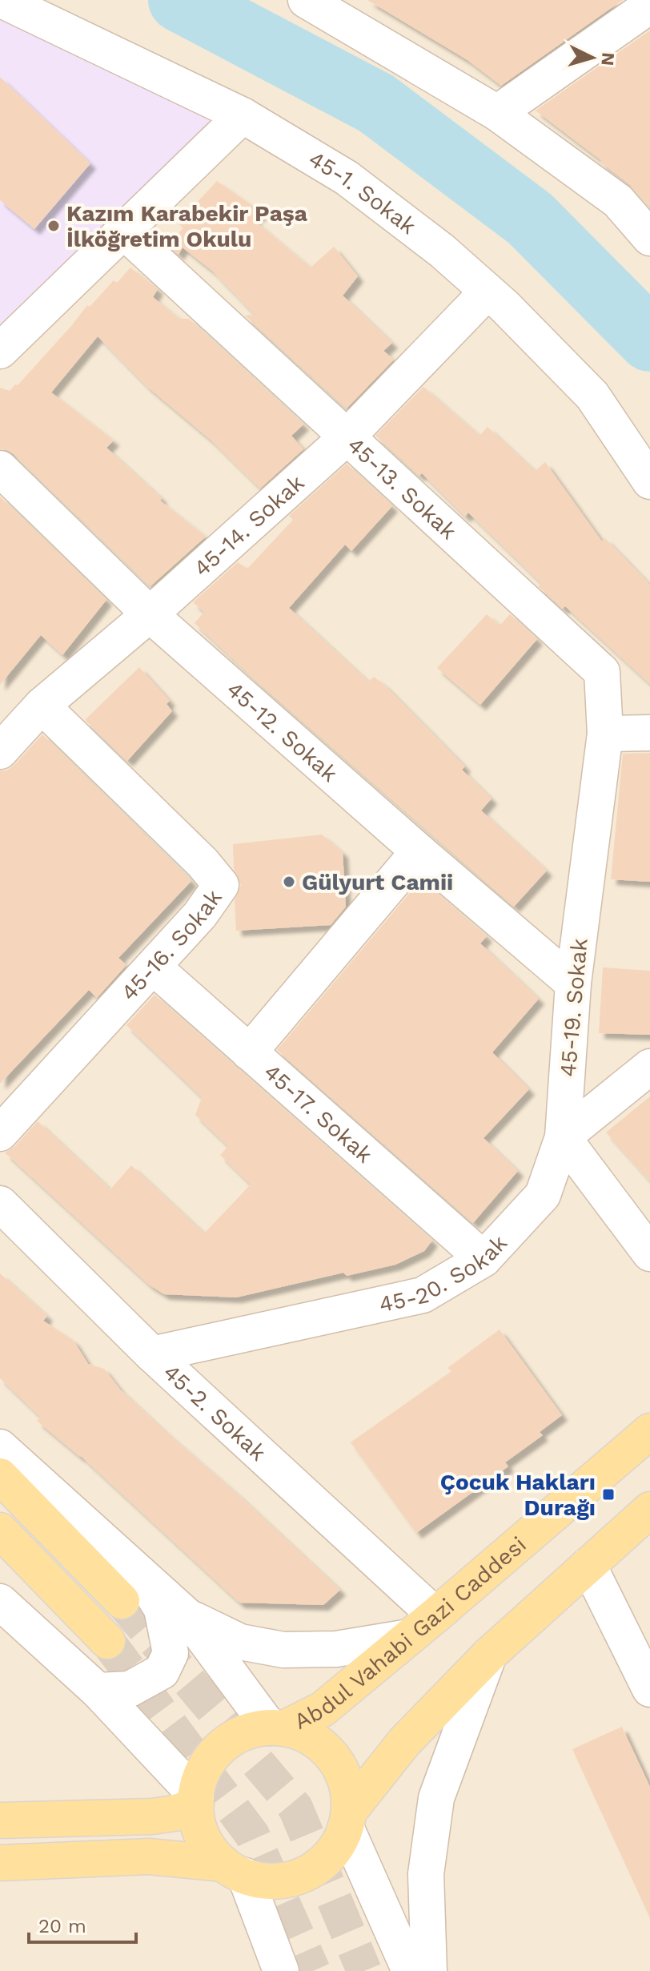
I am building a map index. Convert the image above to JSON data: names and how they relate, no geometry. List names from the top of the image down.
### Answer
{
  "streets": {
    "main road": ["Abdul Vahabi Gazi Caddesi"],
    "street": [
      "45-1. Sokak",
      "45-13. Sokak",
      "45-14. Sokak",
      "45-12. Sokak",
      "45-16. Sokak",
      "45-19. Sokak",
      "45-17. Sokak",
      "45-20. Sokak",
      "45-2. Sokak"
    ]
  },
  "crossings": [
    ["45-1. Sokak", "45-14. Sokak"],
    ["45-13. Sokak", "45-14. Sokak"],
    ["45-13. Sokak", "45-19. Sokak"],
    ["45-14. Sokak", "45-12. Sokak"],
    ["45-14. Sokak", "45-16. Sokak"],
    ["45-12. Sokak", "45-19. Sokak"],
    ["45-16. Sokak", "45-17. Sokak"],
    ["45-19. Sokak", "45-20. Sokak"],
    ["45-17. Sokak", "45-20. Sokak"],
    ["45-20. Sokak", "45-2. Sokak"],
    ["45-2. Sokak", "Abdul Vahabi Gazi Caddesi"]
  ],
  "places": {
    "other": ["Kazım Karabekir Paşa İlköğretim Okulu", "Gülyurt Camii"],
    "transit": ["Çocuk Hakları Durağı"]
  },
  "scale_bar": "20 m",
  "north": "right"
}
